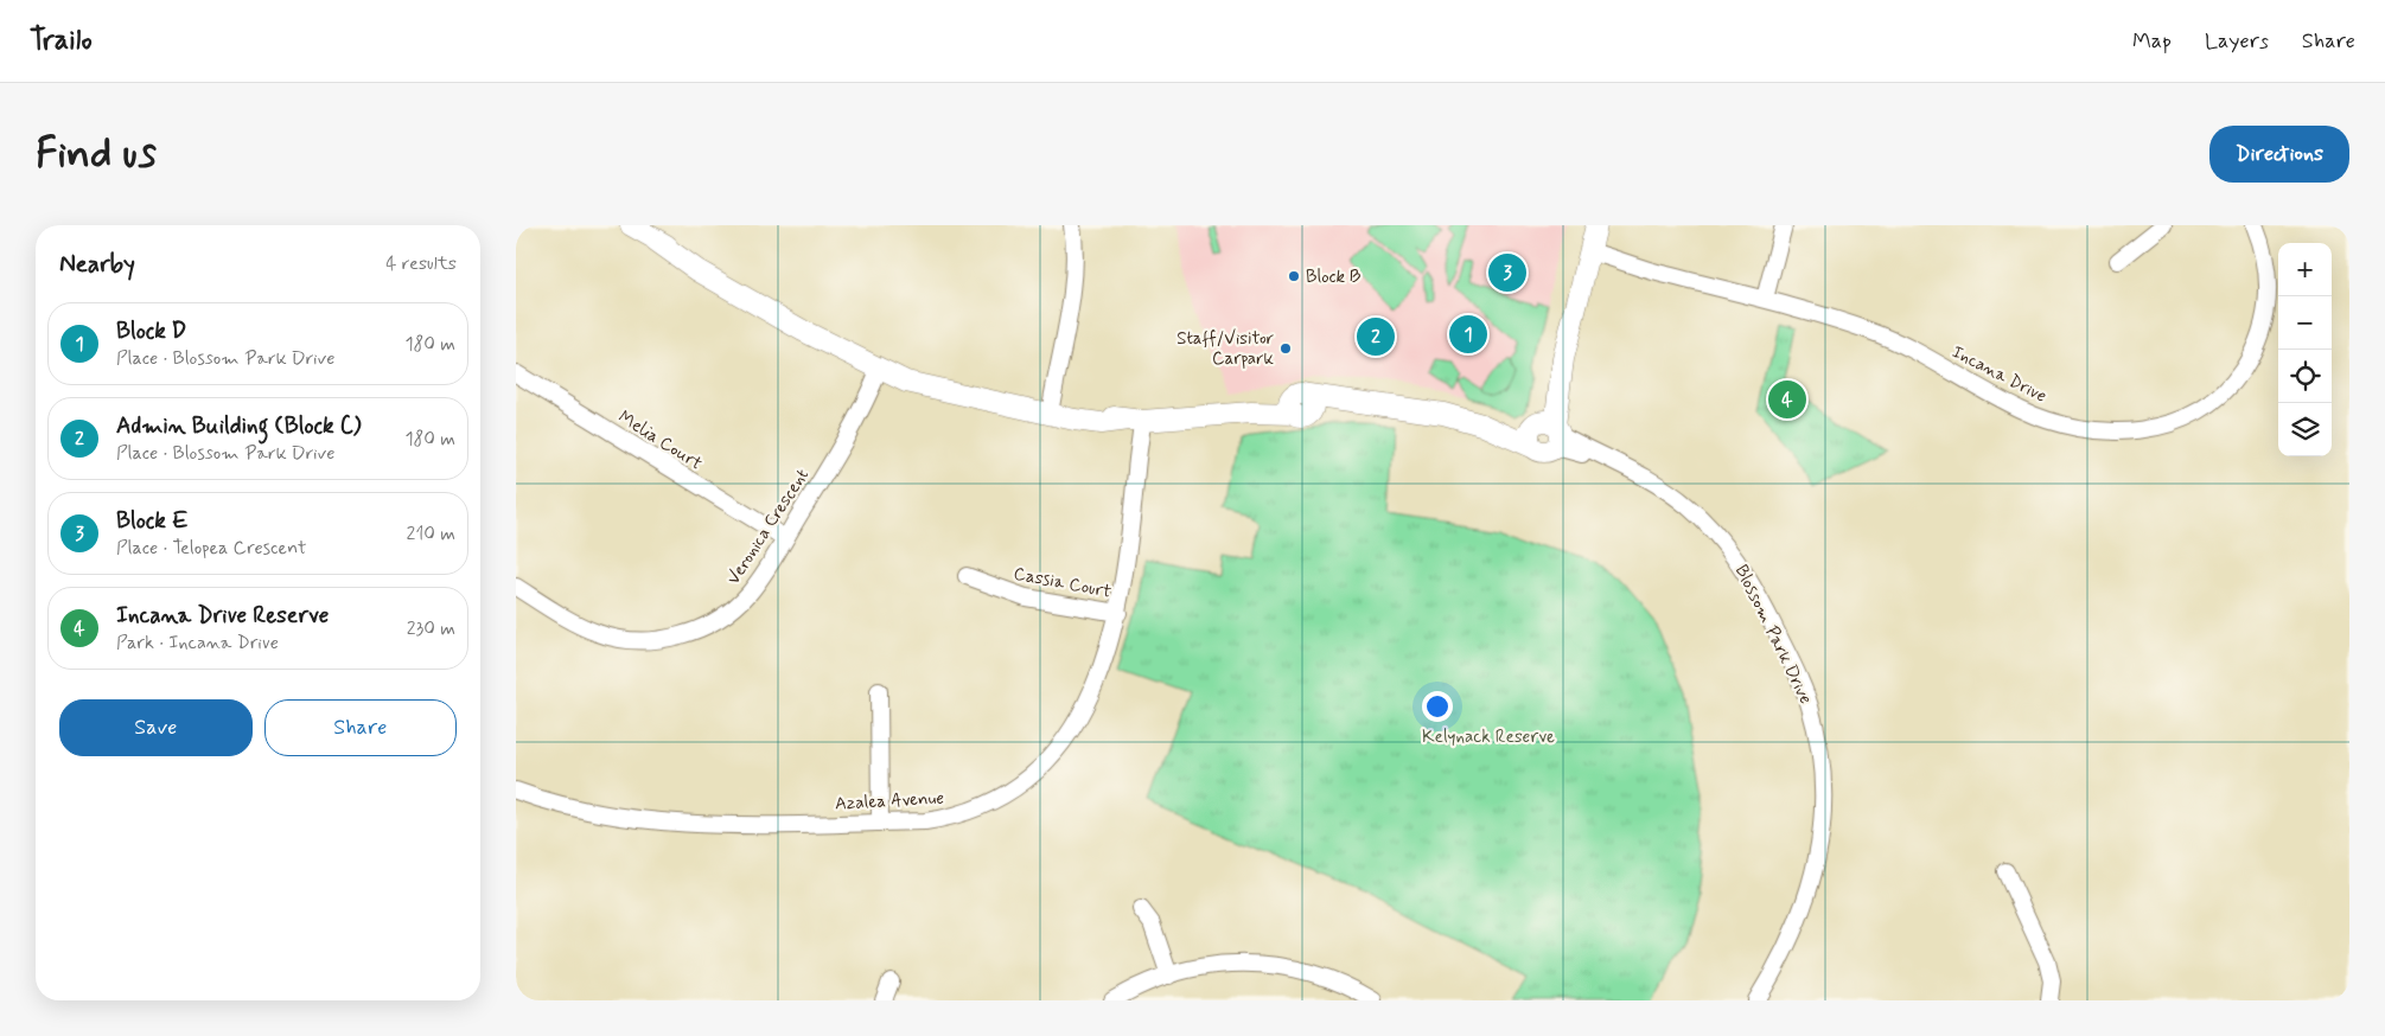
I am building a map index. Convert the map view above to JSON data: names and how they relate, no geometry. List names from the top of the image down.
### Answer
{
  "streets": {
    "street": [
      "Incana Drive",
      "Melia Court",
      "Veronica Crescent",
      "Cassia Court",
      "Blossom Park Drive",
      "Azalea Avenue"
    ]
  },
  "crossings": [
    ["Melia Court", "Veronica Crescent"],
    ["Veronica Crescent", "Blossom Park Drive"],
    ["Cassia Court", "Azalea Avenue"],
    ["Blossom Park Drive", "Azalea Avenue"]
  ],
  "parks": ["Kelynack Reserve"],
  "places": ["Block B", "Staff/Visitor Carpark"],
  "page": {
    "header": "Trailo",
    "nav": ["Map", "Layers", "Share"],
    "buttons": [
      "Directions",
      ["Save", "Share"]
    ],
    "title": "Find us",
    "heading": ["Nearby", "4 results"],
    "map_buttons": ["+", "−"],
    "pins": [
      "3",
      "1",
      "2",
      "4"
    ],
    "list": [
      {
        "mark": "1",
        "name": "Block D",
        "note": "Place · Blossom Park Drive",
        "value": "180 m"
      },
      {
        "mark": "2",
        "name": "Admin Building (Block C)",
        "note": "Place · Blossom Park Drive",
        "value": "180 m"
      },
      {
        "mark": "3",
        "name": "Block E",
        "note": "Place · Telopea Crescent",
        "value": "210 m"
      },
      {
        "mark": "4",
        "name": "Incana Drive Reserve",
        "note": "Park · Incana Drive",
        "value": "230 m"
      }
    ]
  }
}
